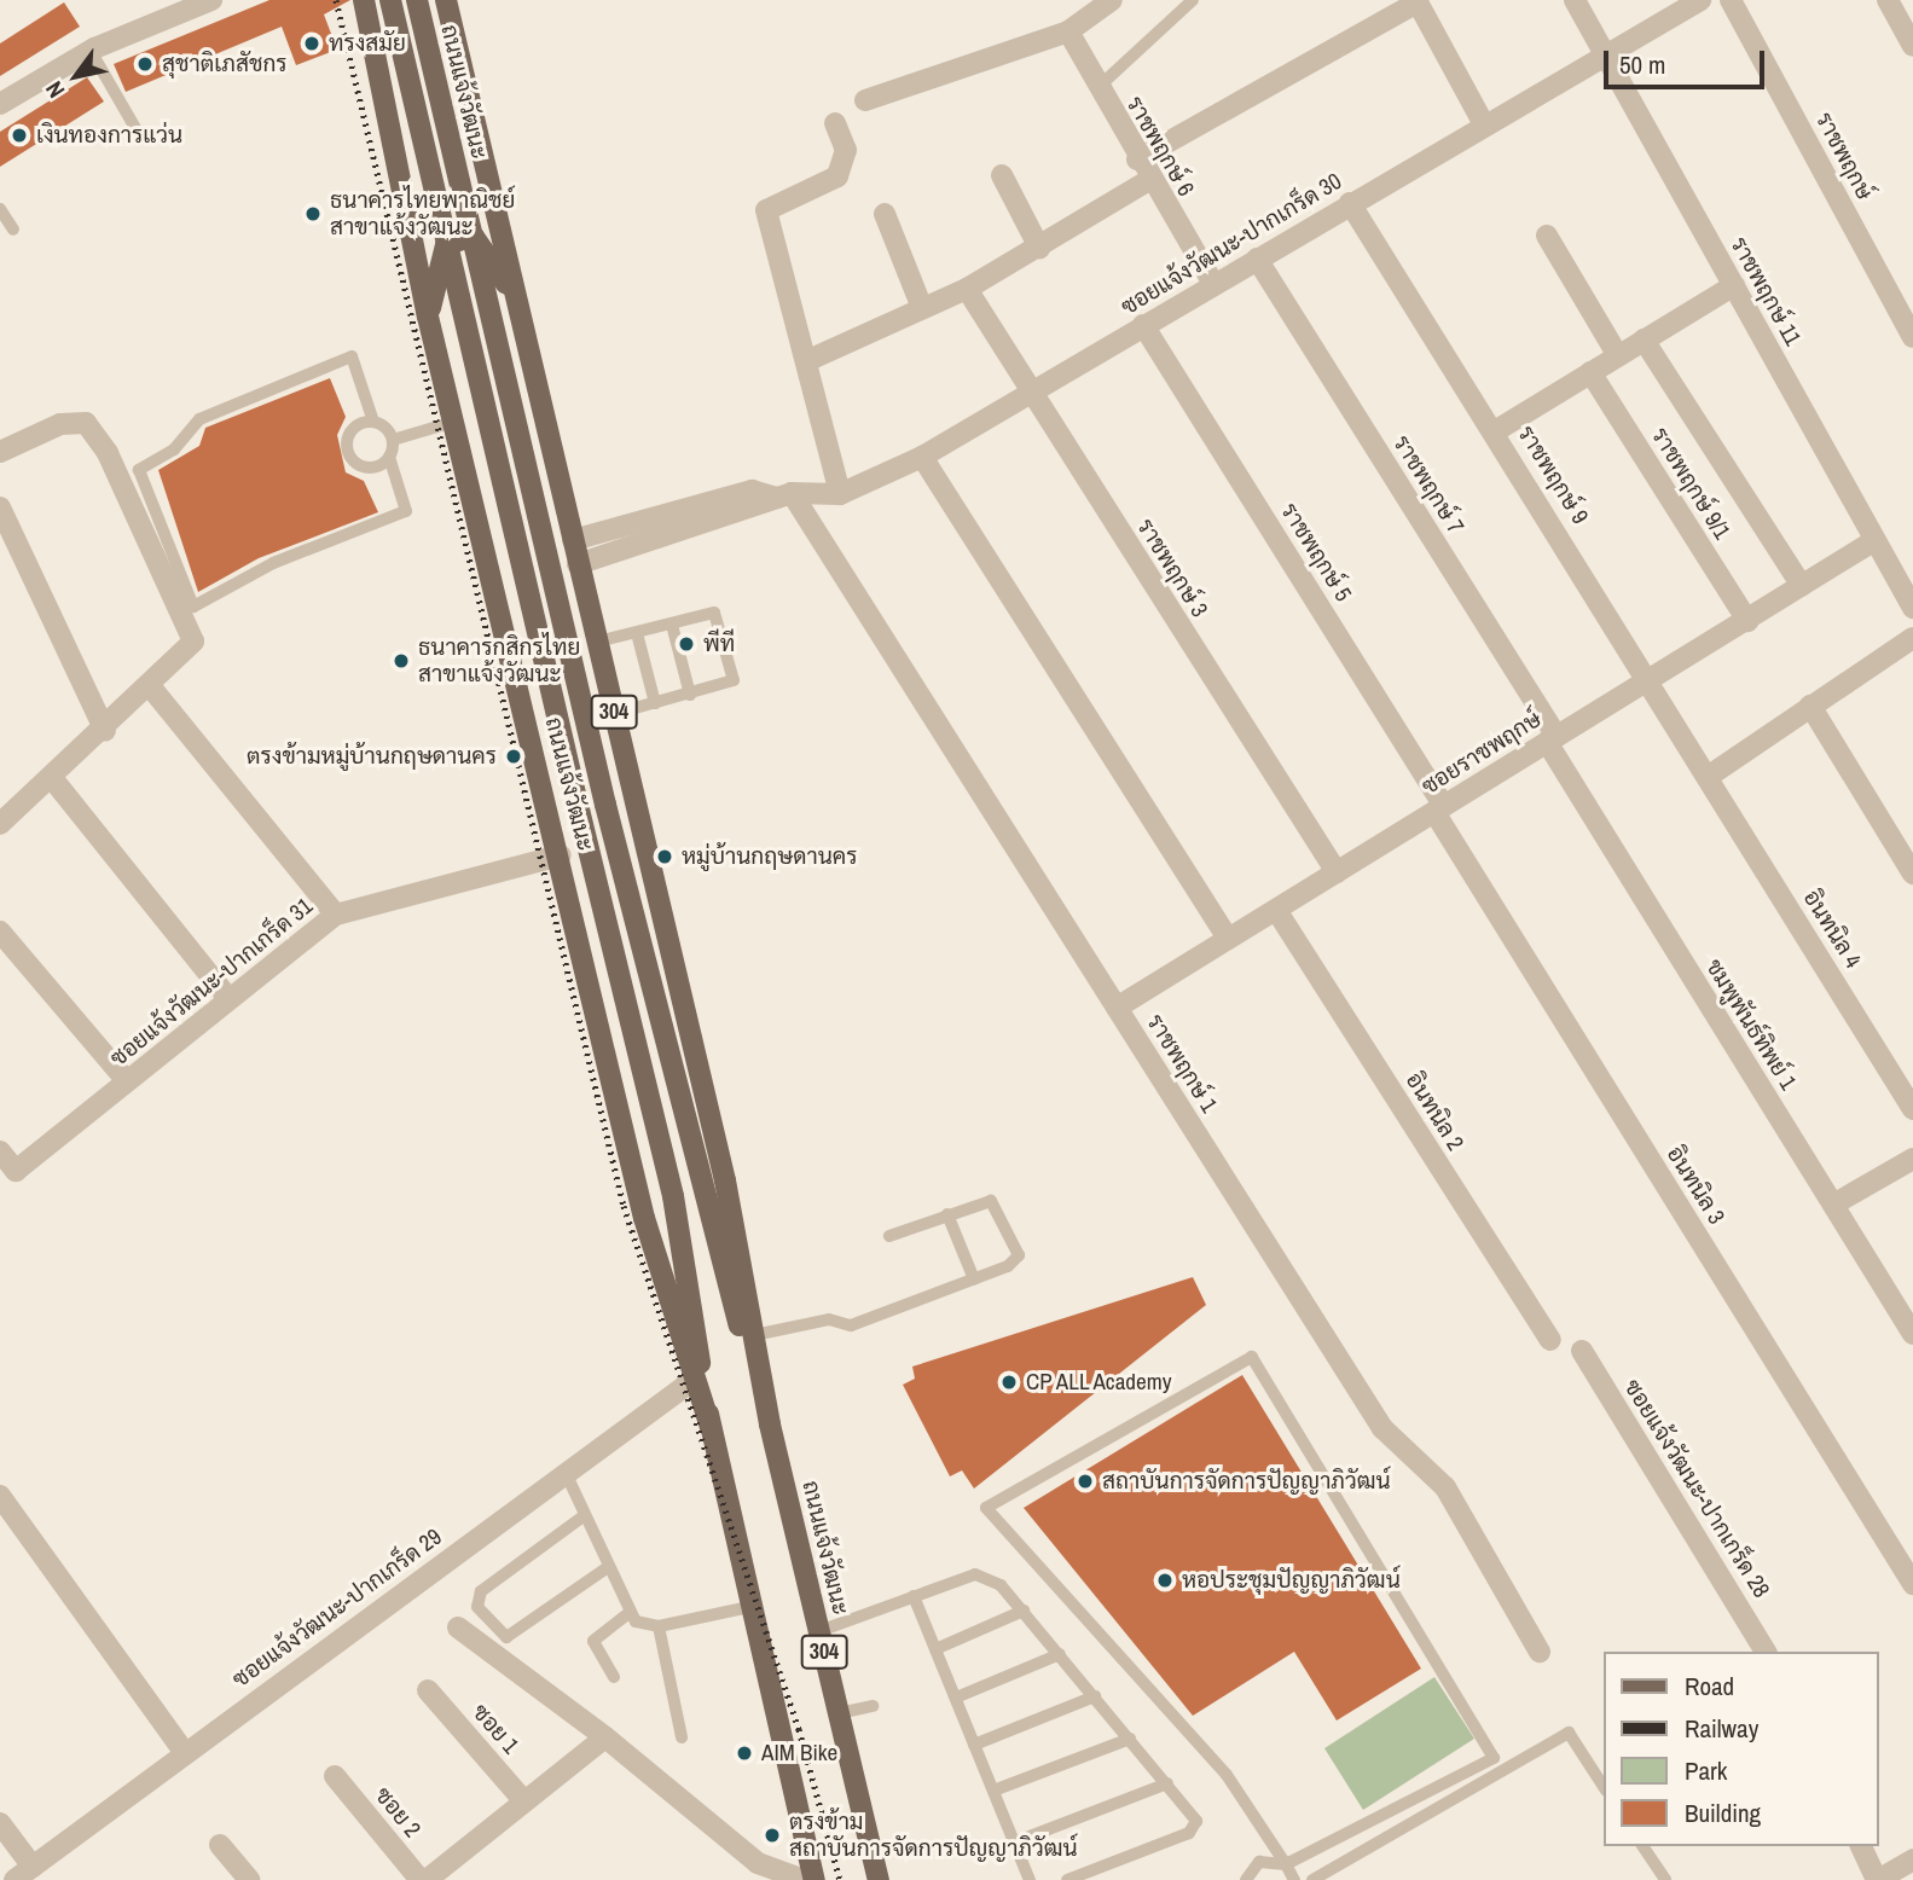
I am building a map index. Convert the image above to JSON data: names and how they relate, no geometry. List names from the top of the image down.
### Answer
{
  "streets": {
    "main road": ["ถนนแจ้งวัฒนะ", "304"],
    "street": [
      "ราชพฤกษ์ 6",
      "ราชพฤกษ์",
      "ซอยแจ้งวัฒนะ-ปากเกร็ด 30",
      "ราชพฤกษ์ 11",
      "ราชพฤกษ์ 9",
      "ราชพฤกษ์ 9/1",
      "ราชพฤกษ์ 7",
      "ราชพฤกษ์ 5",
      "ราชพฤกษ์ 3",
      "ซอยราชพฤกษ์",
      "อินทนิล 4",
      "ซอยแจ้งวัฒนะ-ปากเกร็ด 31",
      "ชมพูพันธ์ทิพย์ 1",
      "ราชพฤกษ์ 1",
      "อินทนิล 2",
      "อินทนิล 3",
      "ซอยแจ้งวัฒนะ-ปากเกร็ด 28",
      "ซอยแจ้งวัฒนะ-ปากเกร็ด 29",
      "ซอย 1",
      "ซอย 2"
    ]
  },
  "crossings": [
    ["ถนนแจ้งวัฒนะ", "ซอยแจ้งวัฒนะ-ปากเกร็ด 30"],
    ["ถนนแจ้งวัฒนะ", "ซอยแจ้งวัฒนะ-ปากเกร็ด 31"],
    ["ถนนแจ้งวัฒนะ", "ซอยแจ้งวัฒนะ-ปากเกร็ด 29"],
    ["ราชพฤกษ์ 6", "ซอยแจ้งวัฒนะ-ปากเกร็ด 30"],
    ["ซอยแจ้งวัฒนะ-ปากเกร็ด 30", "ราชพฤกษ์ 11"],
    ["ซอยแจ้งวัฒนะ-ปากเกร็ด 30", "ราชพฤกษ์ 9"],
    ["ซอยแจ้งวัฒนะ-ปากเกร็ด 30", "ราชพฤกษ์ 7"],
    ["ซอยแจ้งวัฒนะ-ปากเกร็ด 30", "ราชพฤกษ์ 5"],
    ["ซอยแจ้งวัฒนะ-ปากเกร็ด 30", "ราชพฤกษ์ 3"],
    ["ซอยแจ้งวัฒนะ-ปากเกร็ด 30", "ราชพฤกษ์ 1"],
    ["ราชพฤกษ์ 11", "ซอยราชพฤกษ์"],
    ["ราชพฤกษ์ 9", "ซอยราชพฤกษ์"],
    ["ราชพฤกษ์ 9", "อินทนิล 4"],
    ["ราชพฤกษ์ 9/1", "ซอยราชพฤกษ์"],
    ["ราชพฤกษ์ 7", "ซอยราชพฤกษ์"],
    ["ราชพฤกษ์ 7", "ชมพูพันธ์ทิพย์ 1"],
    ["ราชพฤกษ์ 5", "ซอยราชพฤกษ์"],
    ["ราชพฤกษ์ 5", "อินทนิล 3"],
    ["ราชพฤกษ์ 3", "ซอยราชพฤกษ์"],
    ["ซอยราชพฤกษ์", "ชมพูพันธ์ทิพย์ 1"],
    ["ซอยราชพฤกษ์", "ราชพฤกษ์ 1"],
    ["ซอยราชพฤกษ์", "อินทนิล 2"],
    ["ซอยราชพฤกษ์", "อินทนิล 3"]
  ],
  "places": [
    "ทรงสมัย",
    "สุชาติเภสัชกร",
    "เงินทองการแว่น",
    "ธนาคารไทยพาณิชย์ สาขาแจ้งวัฒนะ",
    "พีที",
    "ธนาคารกสิกรไทย สาขาแจ้งวัฒนะ",
    "ตรงข้ามหมู่บ้านกฤษดานคร",
    "หมู่บ้านกฤษดานคร",
    "CP ALL Academy",
    "สถาบันการจัดการปัญญาภิวัฒน์",
    "หอประชุมปัญญาภิวัฒน์",
    "AIM Bike",
    "ตรงข้าม สถาบันการจัดการปัญญาภิวัฒน์"
  ],
  "legend": [
    "Road",
    "Railway",
    "Park",
    "Building"
  ],
  "scale_bar": "50 m",
  "north": "bottom left"
}
